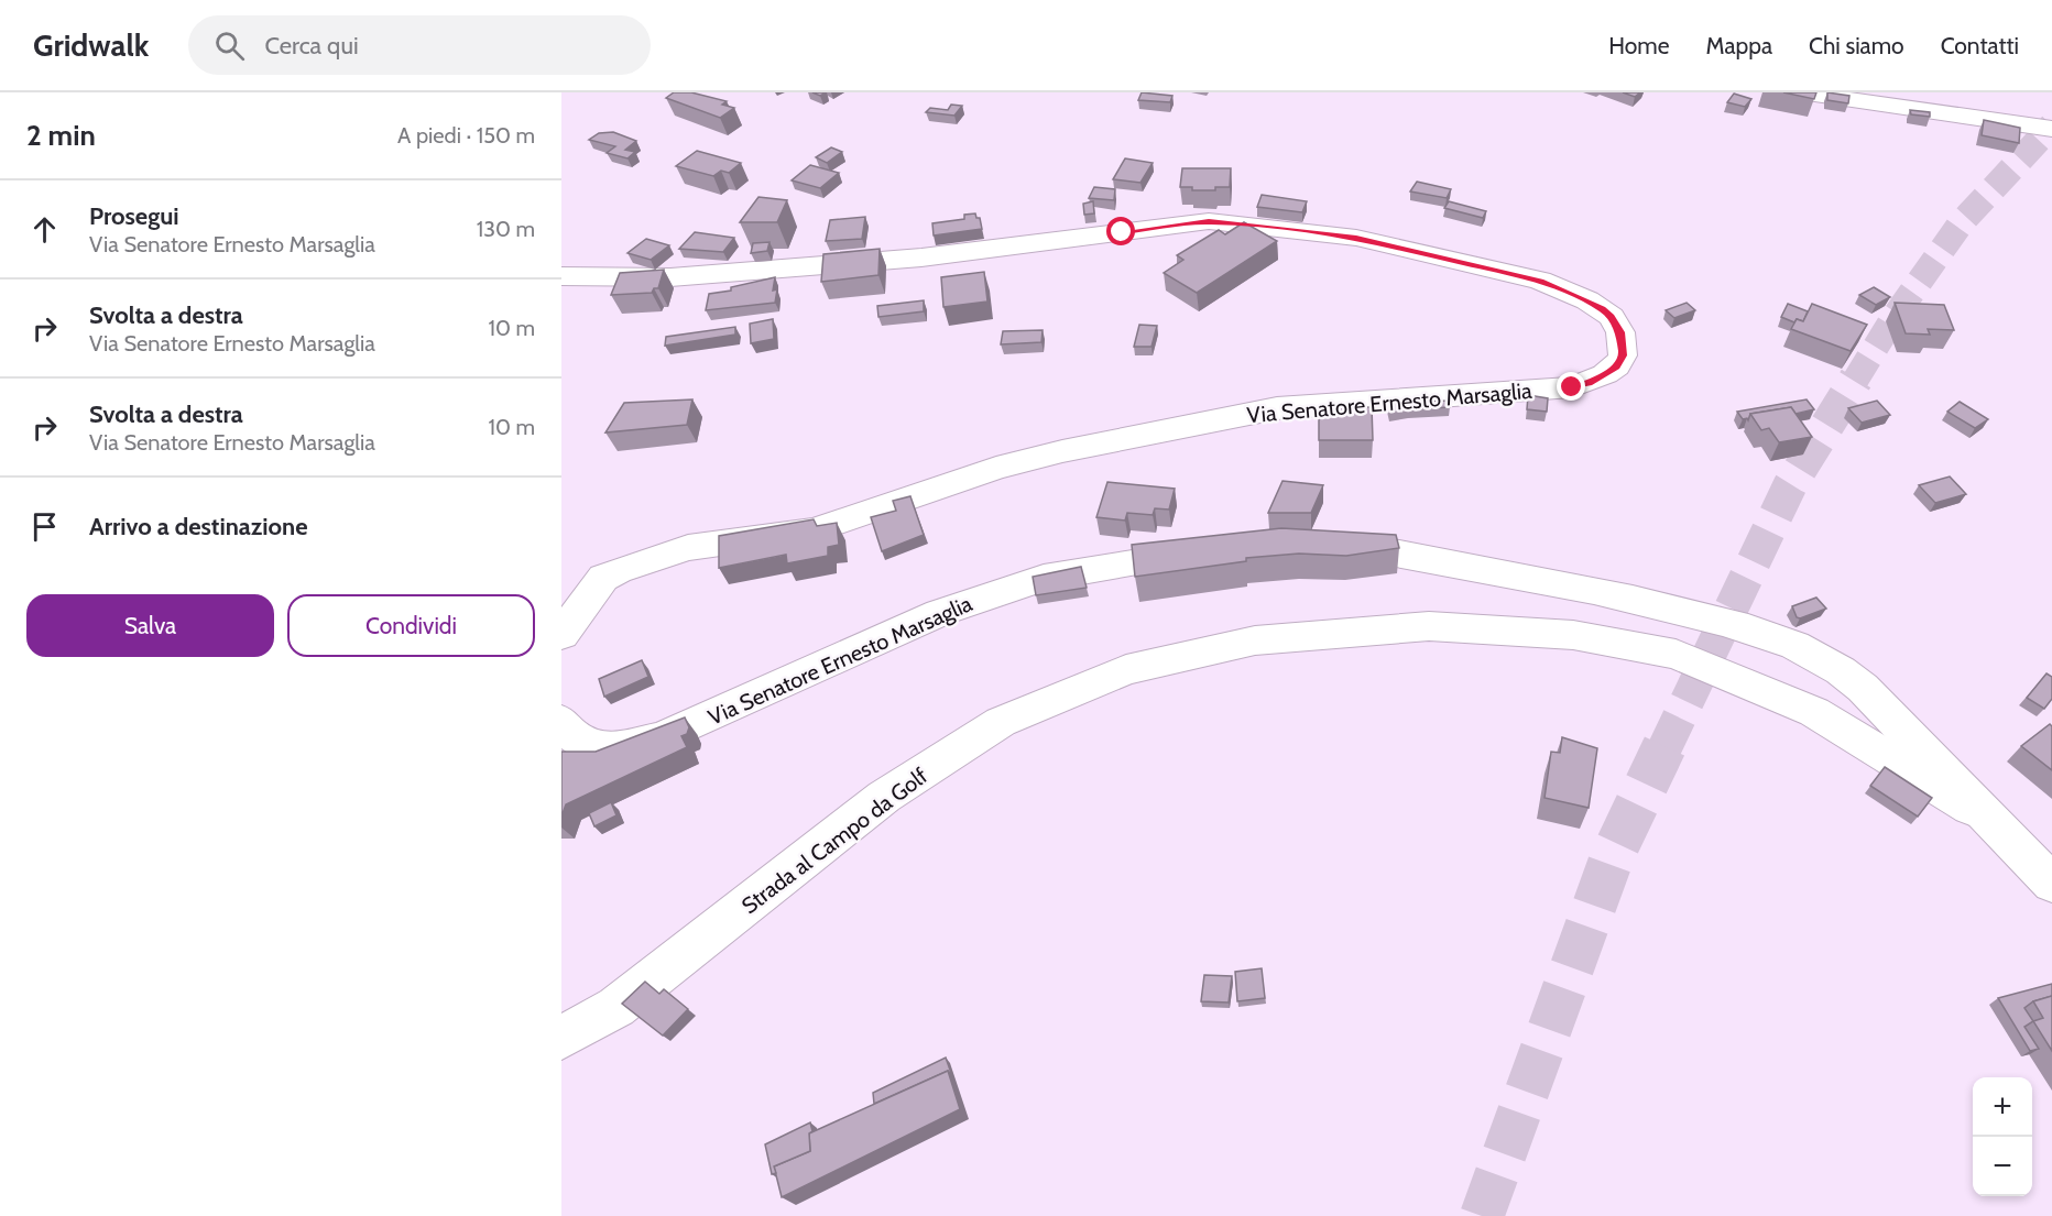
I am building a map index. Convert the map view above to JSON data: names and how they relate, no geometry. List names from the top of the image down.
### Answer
{
  "streets": {
    "street": ["Via Senatore Ernesto Marsaglia", "Strada al Campo da Golf"]
  },
  "page": {
    "header": "Gridwalk",
    "search": "Cerca qui",
    "nav": [
      "Home",
      "Mappa",
      "Chi siamo",
      "Contatti"
    ],
    "heading": ["2 min", "A piedi · 150 m"],
    "list": [
      ["Prosegui", "Via Senatore Ernesto Marsaglia", "130 m"],
      ["Svolta a destra", "Via Senatore Ernesto Marsaglia", "10 m"],
      ["Svolta a destra", "Via Senatore Ernesto Marsaglia", "10 m"],
      "Arrivo a destinazione"
    ],
    "buttons": ["Salva", "Condividi"],
    "map_buttons": ["+", "−"]
  }
}
